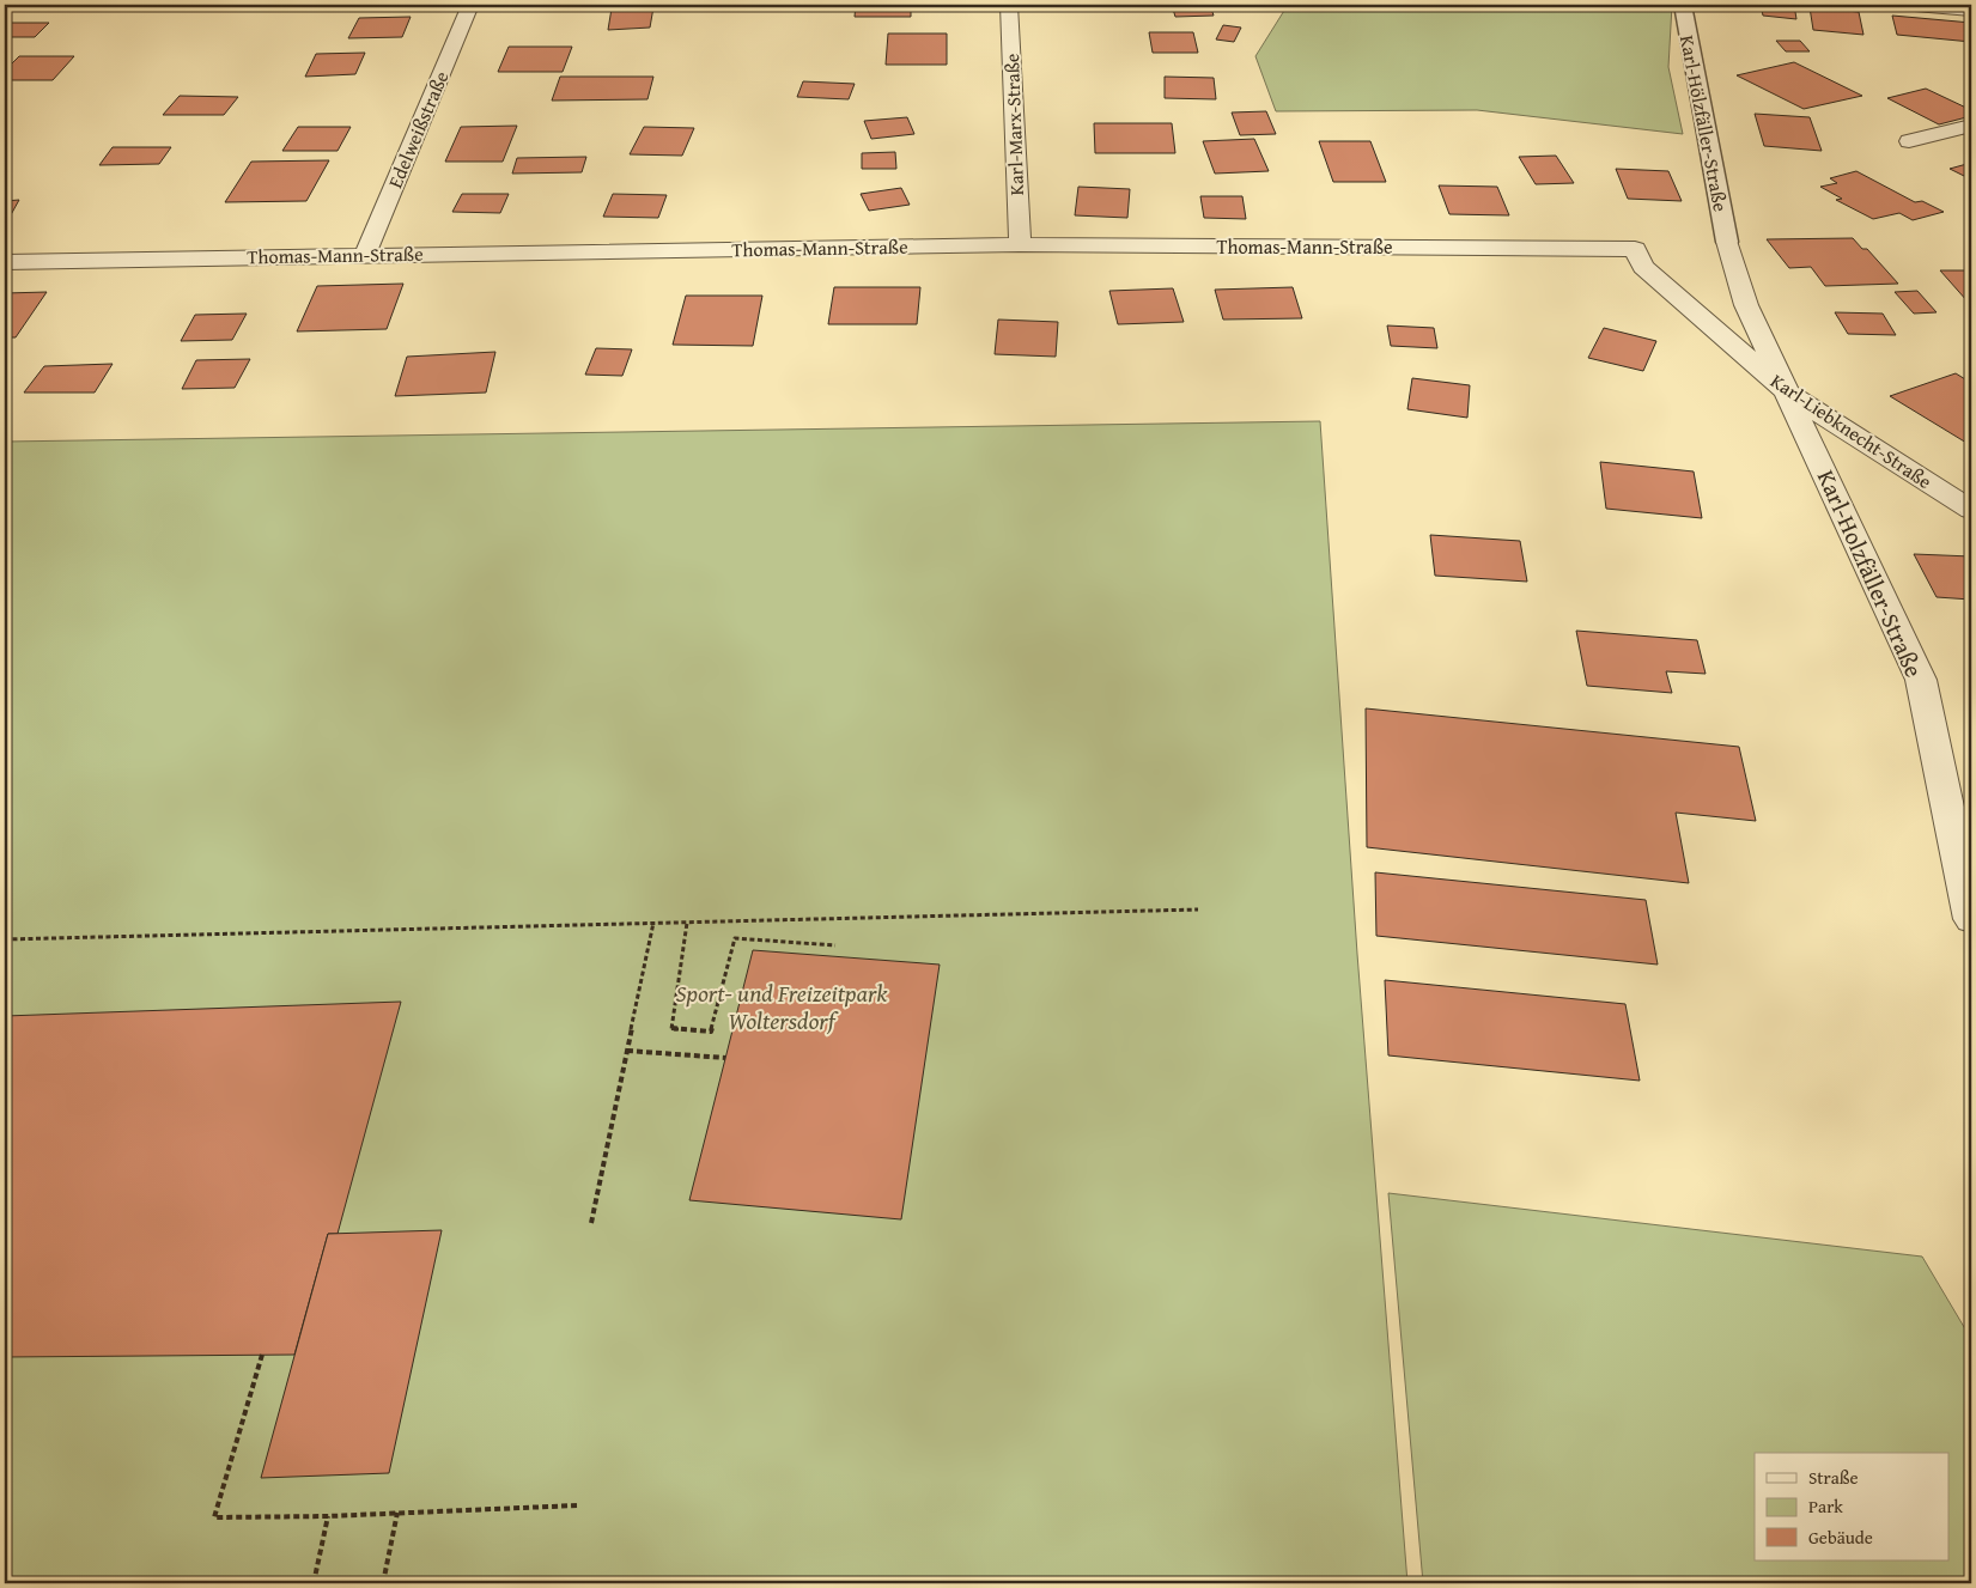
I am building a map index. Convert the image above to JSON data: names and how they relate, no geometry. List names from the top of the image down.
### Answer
{
  "streets": {
    "street": [
      "Karl-Marx-Straße",
      "Edelweißstraße",
      "Thomas-Mann-Straße",
      "Karl-Liebknecht-Straße",
      "Karl-Holzfäller-Straße"
    ],
    "lane": ["Karl-Hölzfäller-Straße"]
  },
  "crossings": [
    ["Karl-Hölzfäller-Straße", "Karl-Holzfäller-Straße"],
    ["Karl-Marx-Straße", "Thomas-Mann-Straße"],
    ["Edelweißstraße", "Thomas-Mann-Straße"],
    ["Thomas-Mann-Straße", "Karl-Liebknecht-Straße"],
    ["Karl-Liebknecht-Straße", "Karl-Holzfäller-Straße"]
  ],
  "parks": ["Sport- und Freizeitpark Woltersdorf"],
  "legend": ["Straße", "Park", "Gebäude"]
}
